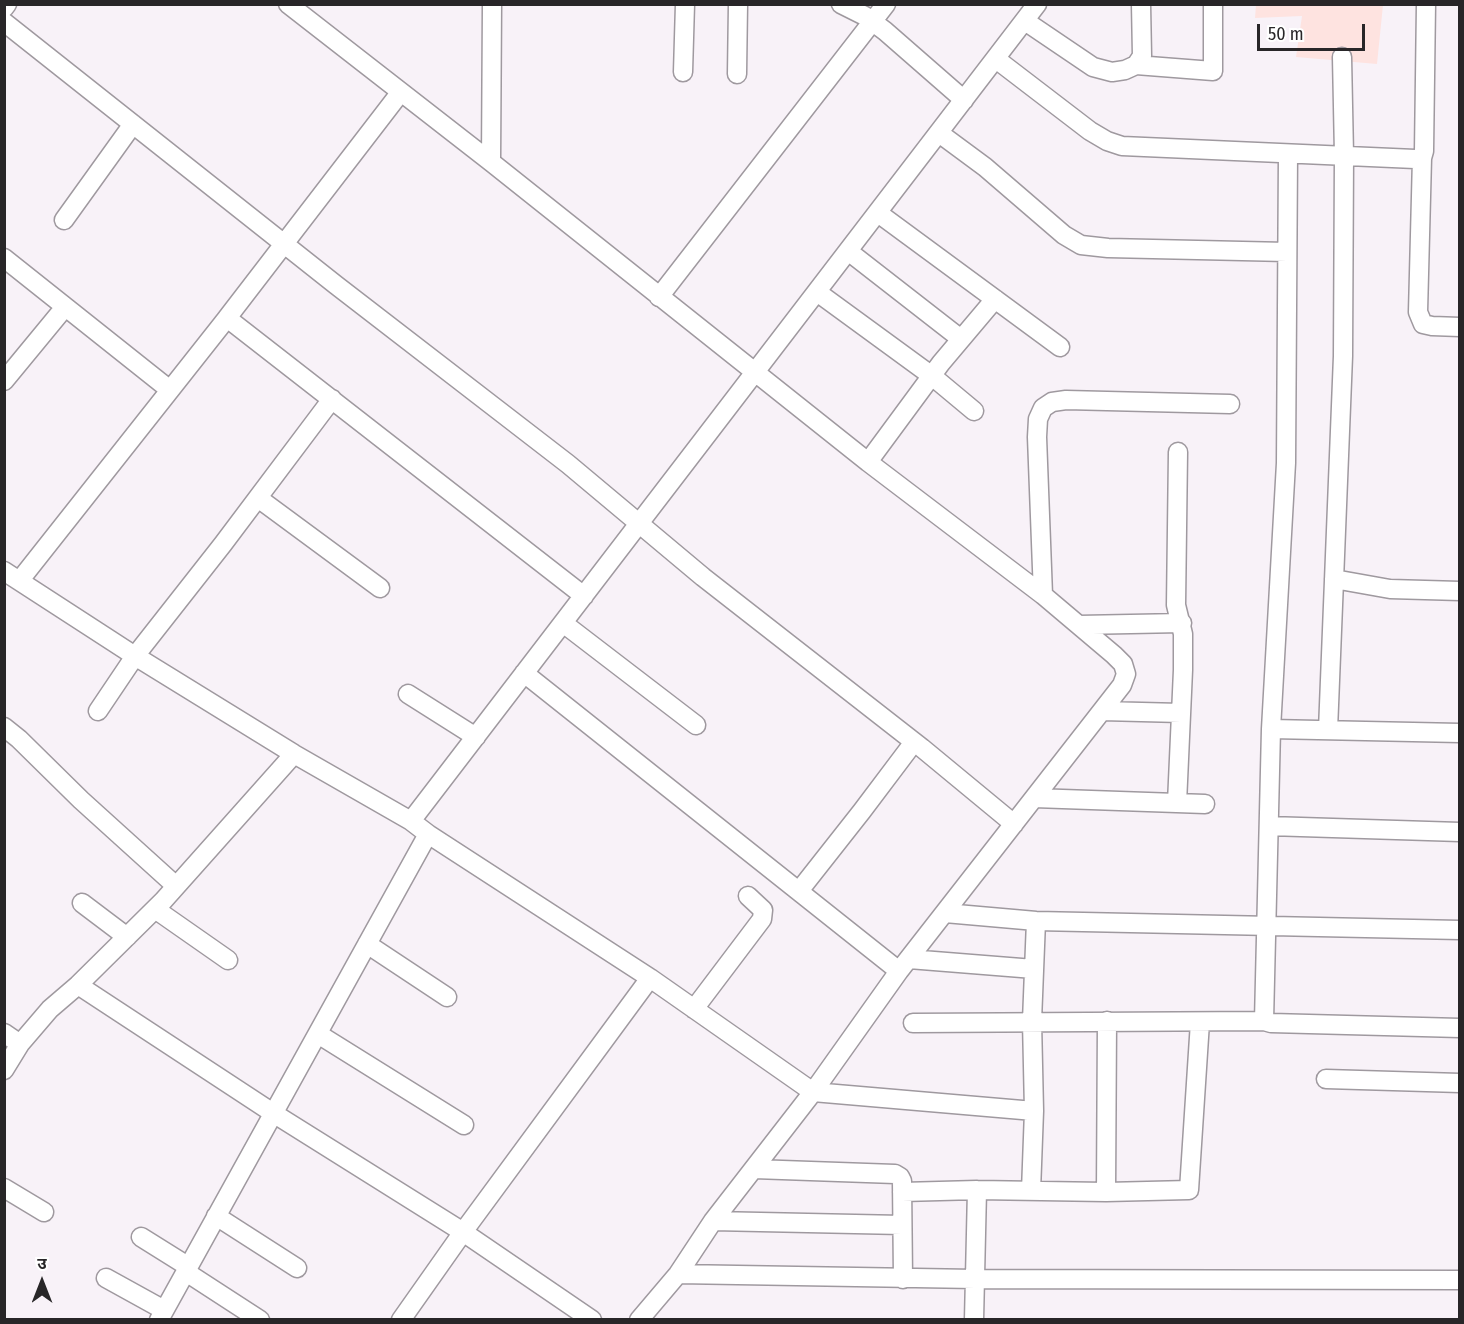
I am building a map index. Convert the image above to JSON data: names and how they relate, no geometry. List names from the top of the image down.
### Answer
{
  "scale_bar": "50 m",
  "north": "top"
}
